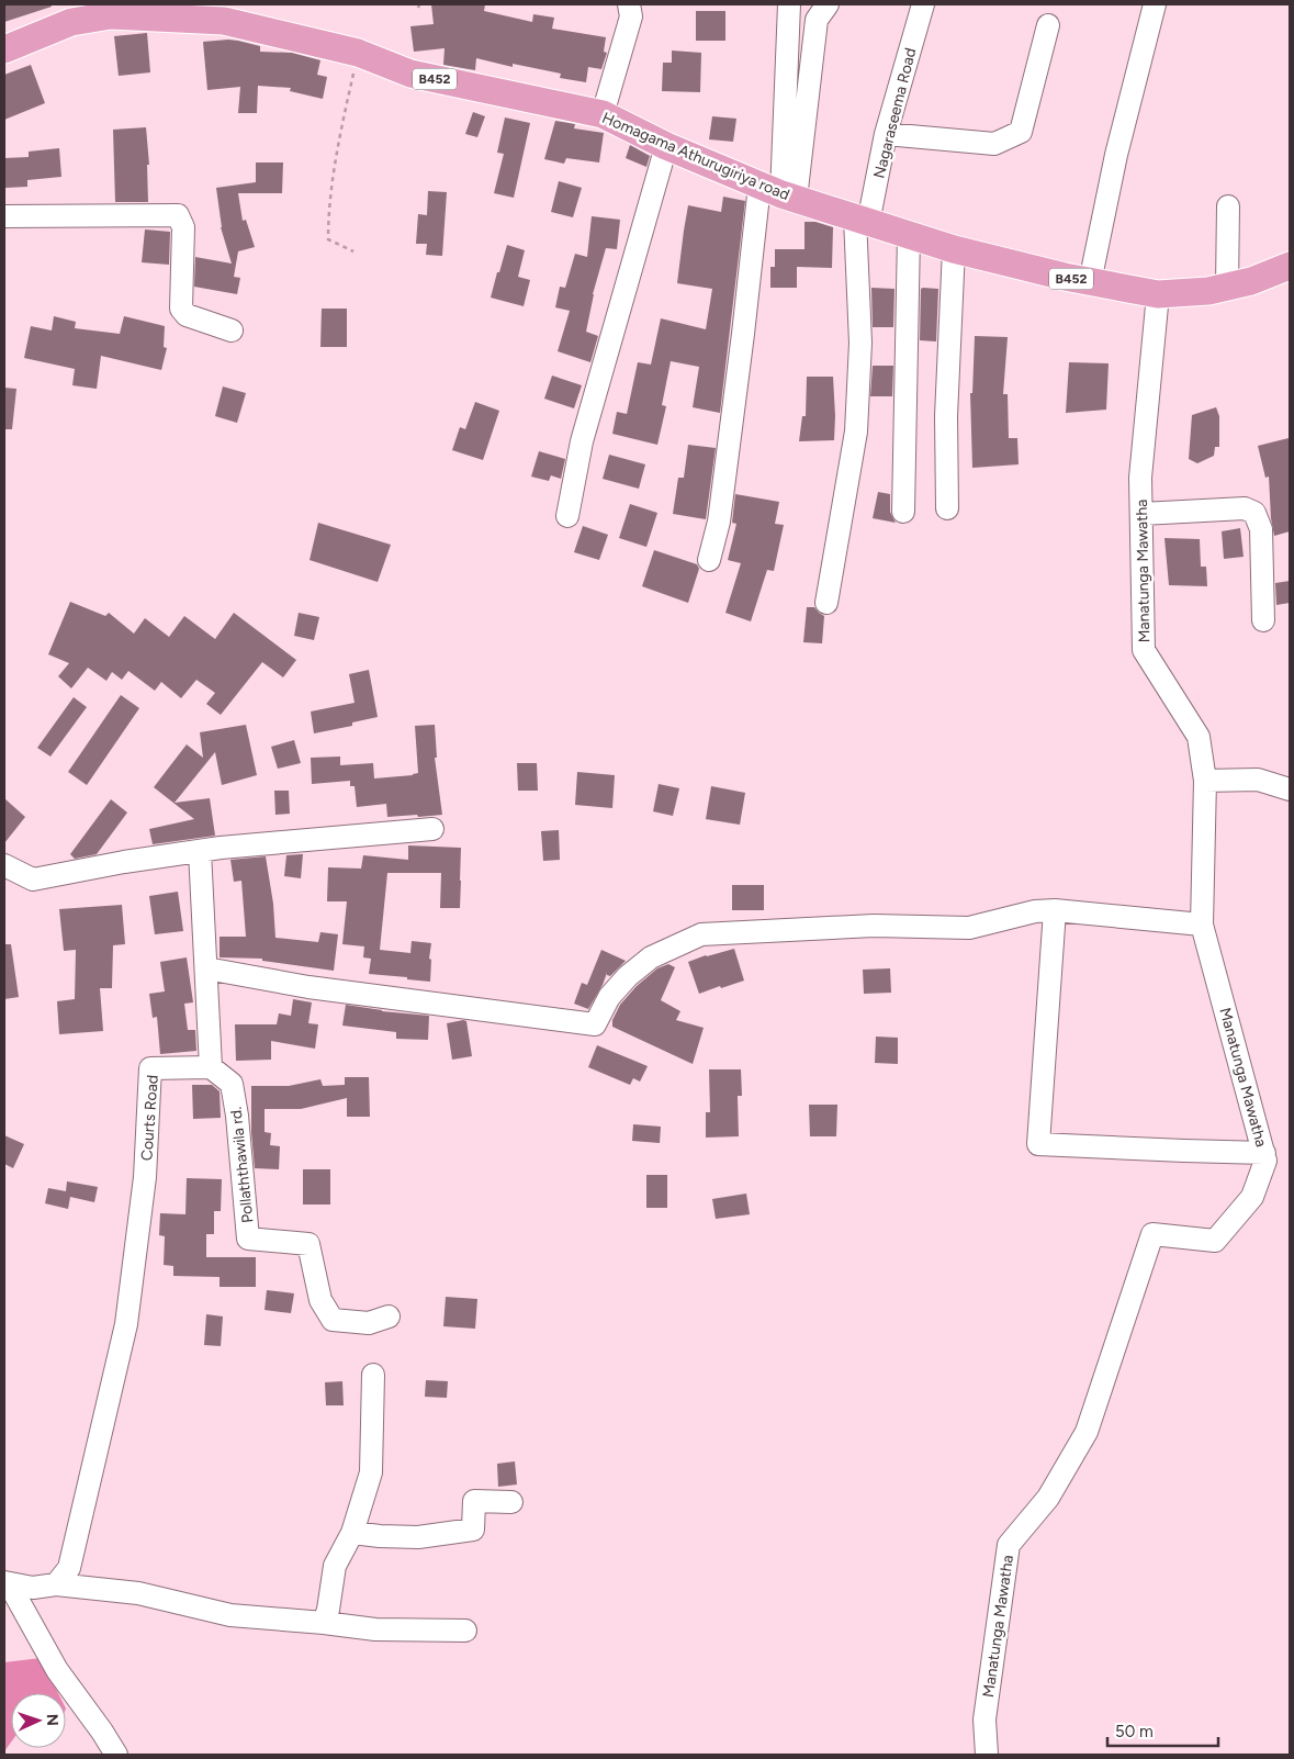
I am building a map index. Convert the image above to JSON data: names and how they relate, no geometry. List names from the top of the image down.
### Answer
{
  "streets": {
    "main road": ["B452", "Homagama Athurugiriya road"],
    "street": [
      "Nagaraseema Road",
      "Manatunga Mawatha",
      "Courts Road",
      "Pollaththawila rd."
    ]
  },
  "crossings": [
    ["Nagaraseema Road", "Homagama Athurugiriya road"],
    ["Homagama Athurugiriya road", "Manatunga Mawatha"],
    ["Courts Road", "Pollaththawila rd."]
  ],
  "scale_bar": "50 m",
  "north": "right"
}
